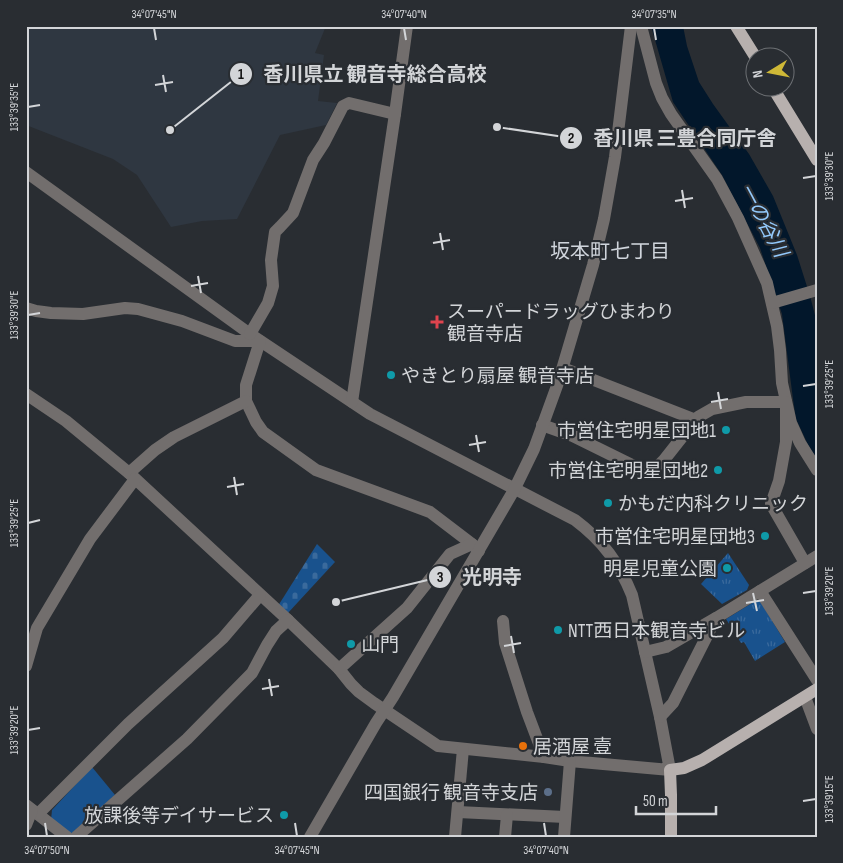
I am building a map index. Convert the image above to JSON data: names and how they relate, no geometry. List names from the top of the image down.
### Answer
{
  "districts": ["坂本町七丁目"],
  "water": ["一の谷川"],
  "places": {
    "other": [
      "香川県 三豊合同庁舎",
      "香川県立 観音寺総合高校",
      "やきとり扇屋 観音寺店",
      "市営住宅明星団地1",
      "市営住宅明星団地2",
      "かもだ内科クリニック",
      "市営住宅明星団地3",
      "明星児童公園",
      "光明寺",
      "NTT西日本観音寺ビル",
      "山門",
      "居酒屋 壹",
      "四国銀行 観音寺支店",
      "放課後等デイサービス"
    ],
    "health": ["スーパードラッグひまわり 観音寺店"]
  },
  "scale_bar": "50 m",
  "north": "left",
  "coordinates": [
    "34°07'45\"N",
    "34°07'40\"N",
    "34°07'35\"N",
    "133°39'35\"E",
    "133°39'30\"E",
    "133°39'25\"E",
    "133°39'20\"E",
    "133°39'15\"E",
    "34°07'50\"N"
  ]
}
